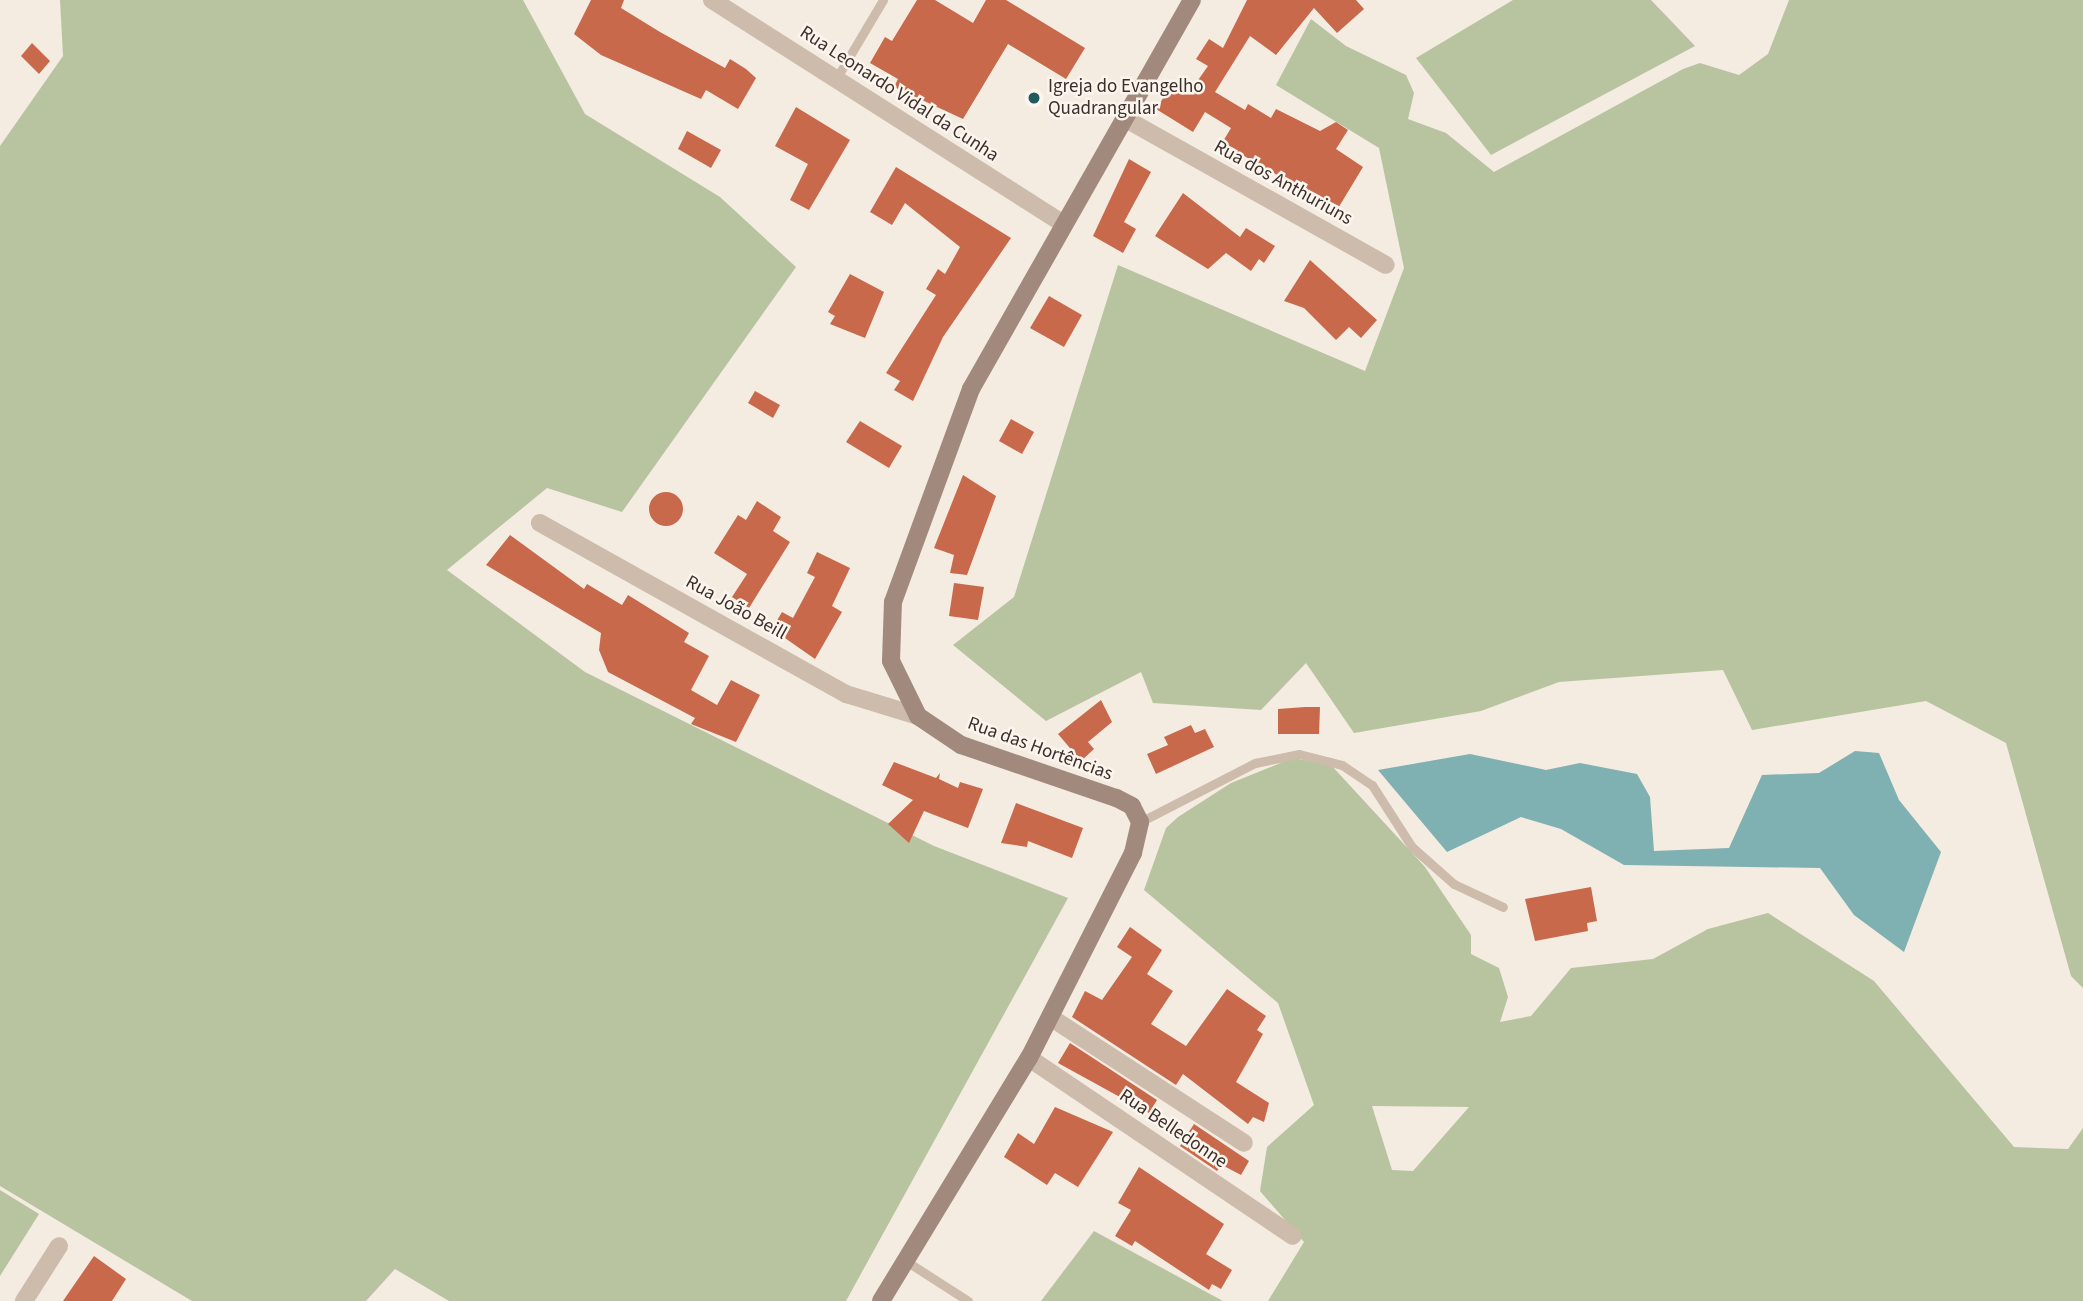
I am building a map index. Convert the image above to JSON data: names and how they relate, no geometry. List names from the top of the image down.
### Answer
{
  "streets": {
    "street": [
      "Rua Leonardo Vidal da Cunha",
      "Rua dos Anthuriuns",
      "Rua João Beill",
      "Rua das Hortências",
      "Rua Belledonne"
    ]
  },
  "crossings": [
    ["Rua Leonardo Vidal da Cunha", "Rua das Hortências"],
    ["Rua dos Anthuriuns", "Rua das Hortências"],
    ["Rua João Beill", "Rua das Hortências"]
  ],
  "places": ["Igreja do Evangelho Quadrangular"]
}
